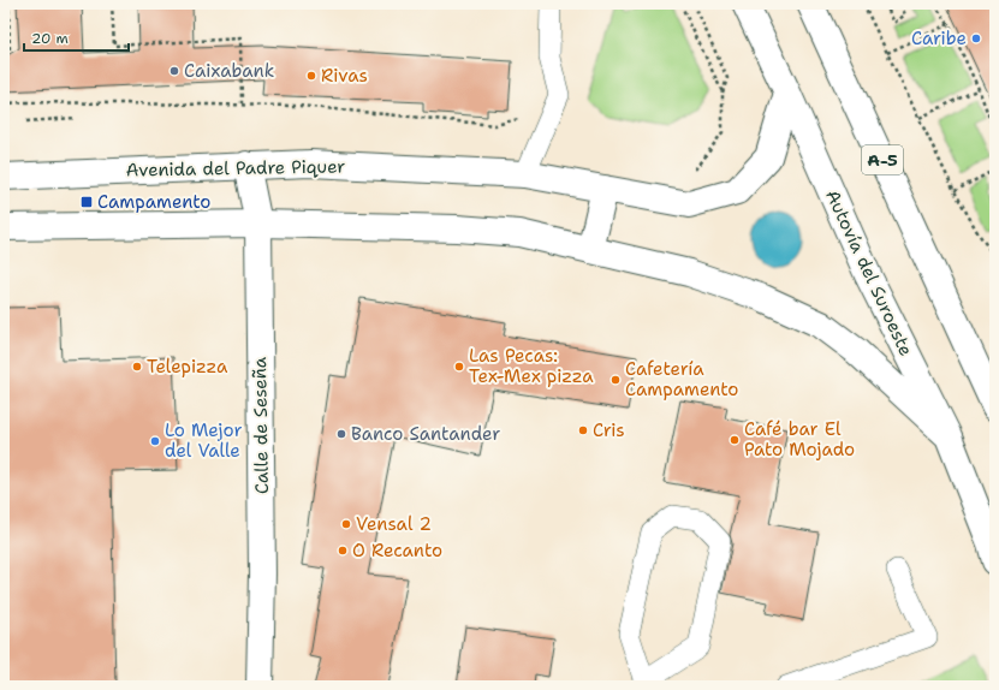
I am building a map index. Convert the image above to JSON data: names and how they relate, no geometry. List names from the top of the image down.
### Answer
{
  "streets": {
    "main road": [
      "A-5",
      "Avenida del Padre Piquer",
      "Autovía del Suroeste",
      "Calle de Seseña"
    ]
  },
  "crossings": [
    ["Avenida del Padre Piquer", "Autovía del Suroeste"],
    ["Avenida del Padre Piquer", "Calle de Seseña"]
  ],
  "places": {
    "other": [
      "Caribe",
      "Caixabank",
      "Rivas",
      "Telepizza",
      "Las Pecas: Tex-Mex pizza",
      "Cafetería Campamento",
      "Cris",
      "Banco Santander",
      "Café bar El Pato Mojado",
      "Lo Mejor del Valle",
      "Vensal 2",
      "O Recanto"
    ],
    "transit": ["Campamento"]
  },
  "scale_bar": "20 m"
}
